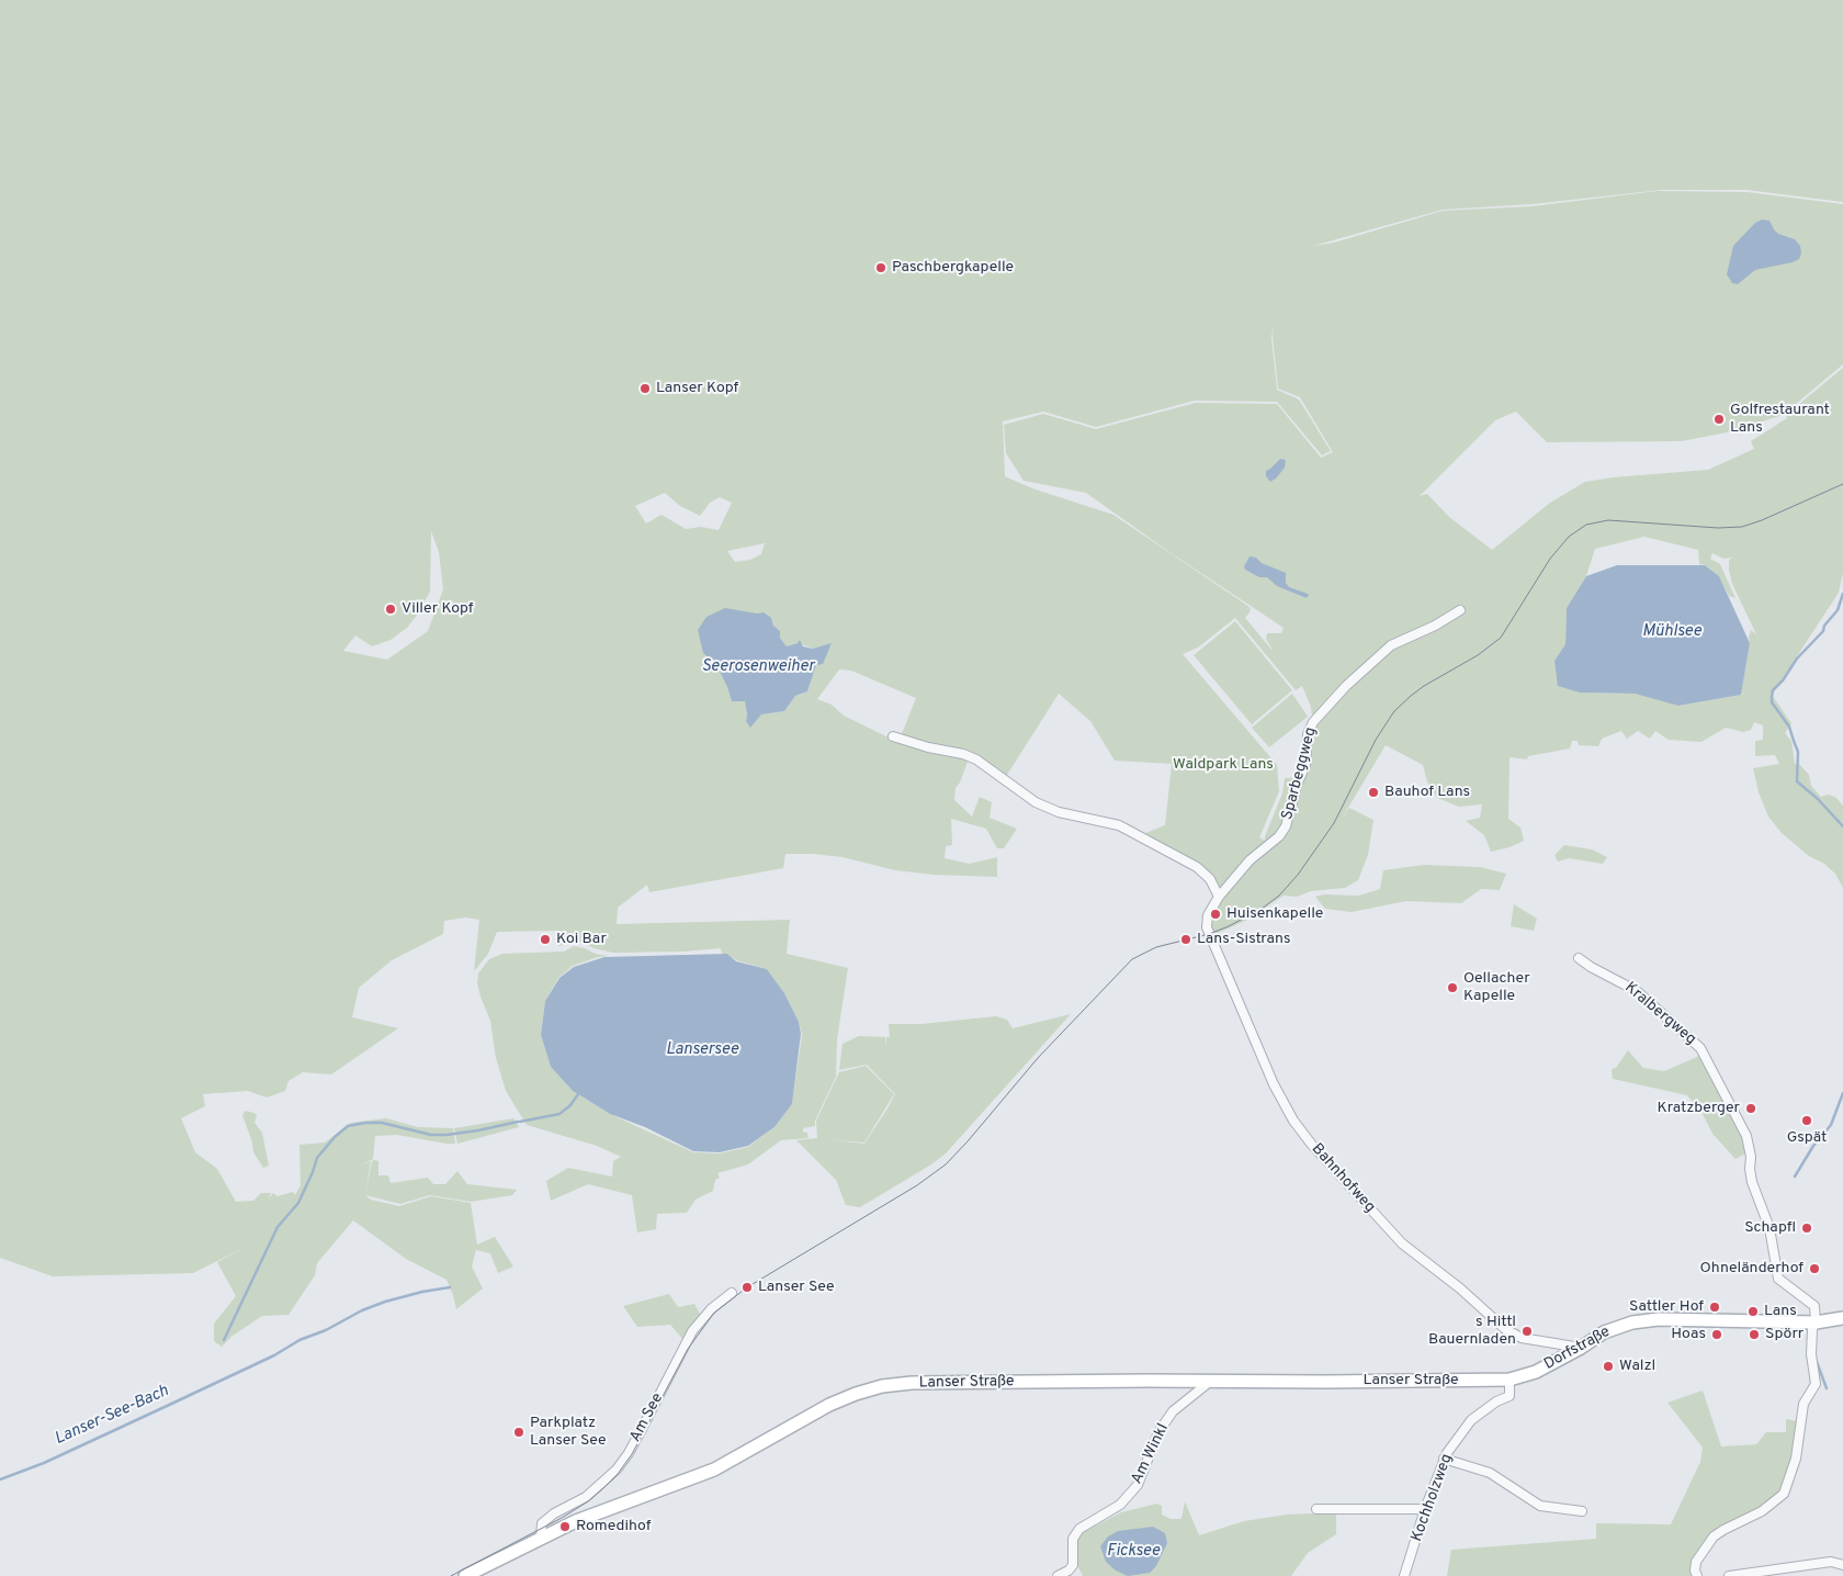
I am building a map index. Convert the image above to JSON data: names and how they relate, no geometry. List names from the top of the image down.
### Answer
{
  "streets": {
    "main road": ["Dorfstraße", "Lanser Straße"],
    "street": [
      "Sparbeggweg",
      "Kralbergweg",
      "Bahnhofweg",
      "Am See",
      "Am Winkl",
      "Kochholzweg"
    ]
  },
  "crossings": [
    ["Sparbeggweg", "Bahnhofweg"],
    ["Kralbergweg", "Dorfstraße"],
    ["Bahnhofweg", "Dorfstraße"],
    ["Dorfstraße", "Lanser Straße"],
    ["Dorfstraße", "Kochholzweg"],
    ["Lanser Straße", "Am See"],
    ["Lanser Straße", "Am Winkl"],
    ["Lanser Straße", "Kochholzweg"]
  ],
  "water": [
    "Mühlsee",
    "Seerosenweiher",
    "Lansersee",
    "Lanser-See-Bach",
    "Ficksee"
  ],
  "parks": ["Waldpark Lans"],
  "places": [
    "Paschbergkapelle",
    "Lanser Kopf",
    "Golfrestaurant Lans",
    "Viller Kopf",
    "Bauhof Lans",
    "Huisenkapelle",
    "Koi Bar",
    "Lans-Sistrans",
    "Oellacher Kapelle",
    "Kratzberger",
    "Gspät",
    "Schapfl",
    "Ohneländerhof",
    "Lanser See",
    "Sattler Hof",
    "Lans",
    "s Hittl Bauernladen",
    "Hoas",
    "Spörr",
    "Walzl",
    "Parkplatz Lanser See",
    "Romedihof"
  ]
}
